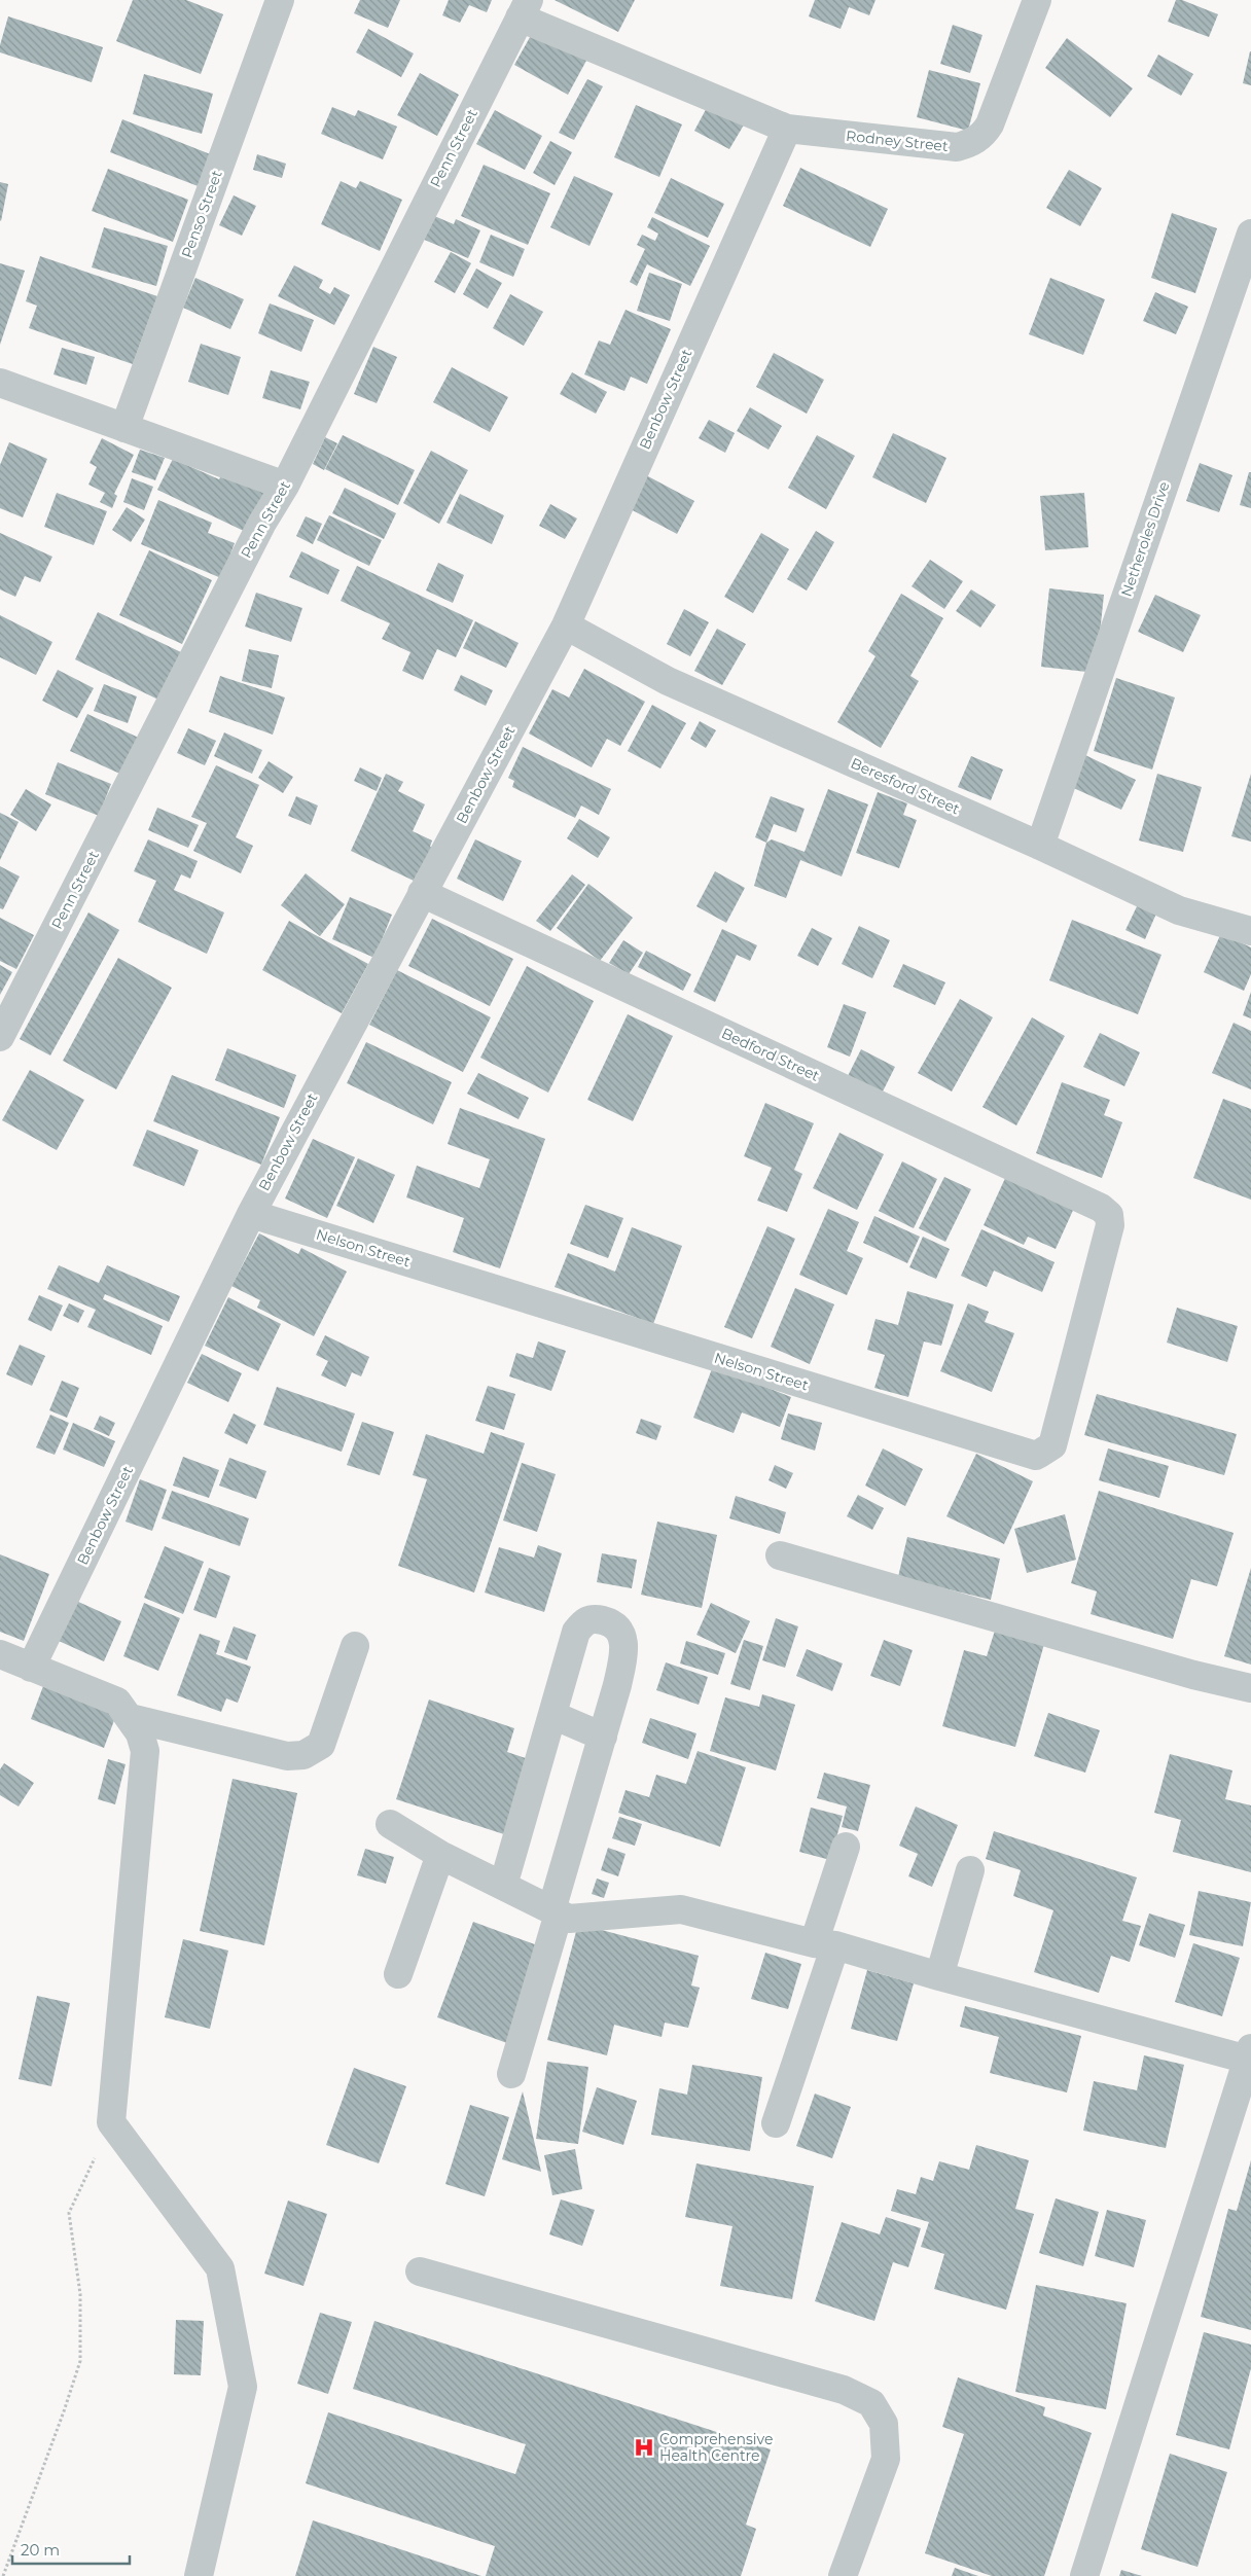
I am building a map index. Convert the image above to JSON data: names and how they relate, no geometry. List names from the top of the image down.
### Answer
{
  "streets": {
    "street": [
      "Rodney Street",
      "Penn Street",
      "Penso Street",
      "Benbow Street",
      "Netheroles Drive",
      "Beresford Street",
      "Bedford Street",
      "Nelson Street"
    ]
  },
  "crossings": [
    ["Rodney Street", "Benbow Street"],
    ["Benbow Street", "Beresford Street"],
    ["Benbow Street", "Bedford Street"],
    ["Benbow Street", "Nelson Street"],
    ["Netheroles Drive", "Beresford Street"],
    ["Bedford Street", "Nelson Street"]
  ],
  "places": {
    "hospital": ["Comprehensive Health Centre"]
  },
  "scale_bar": "20 m"
}
